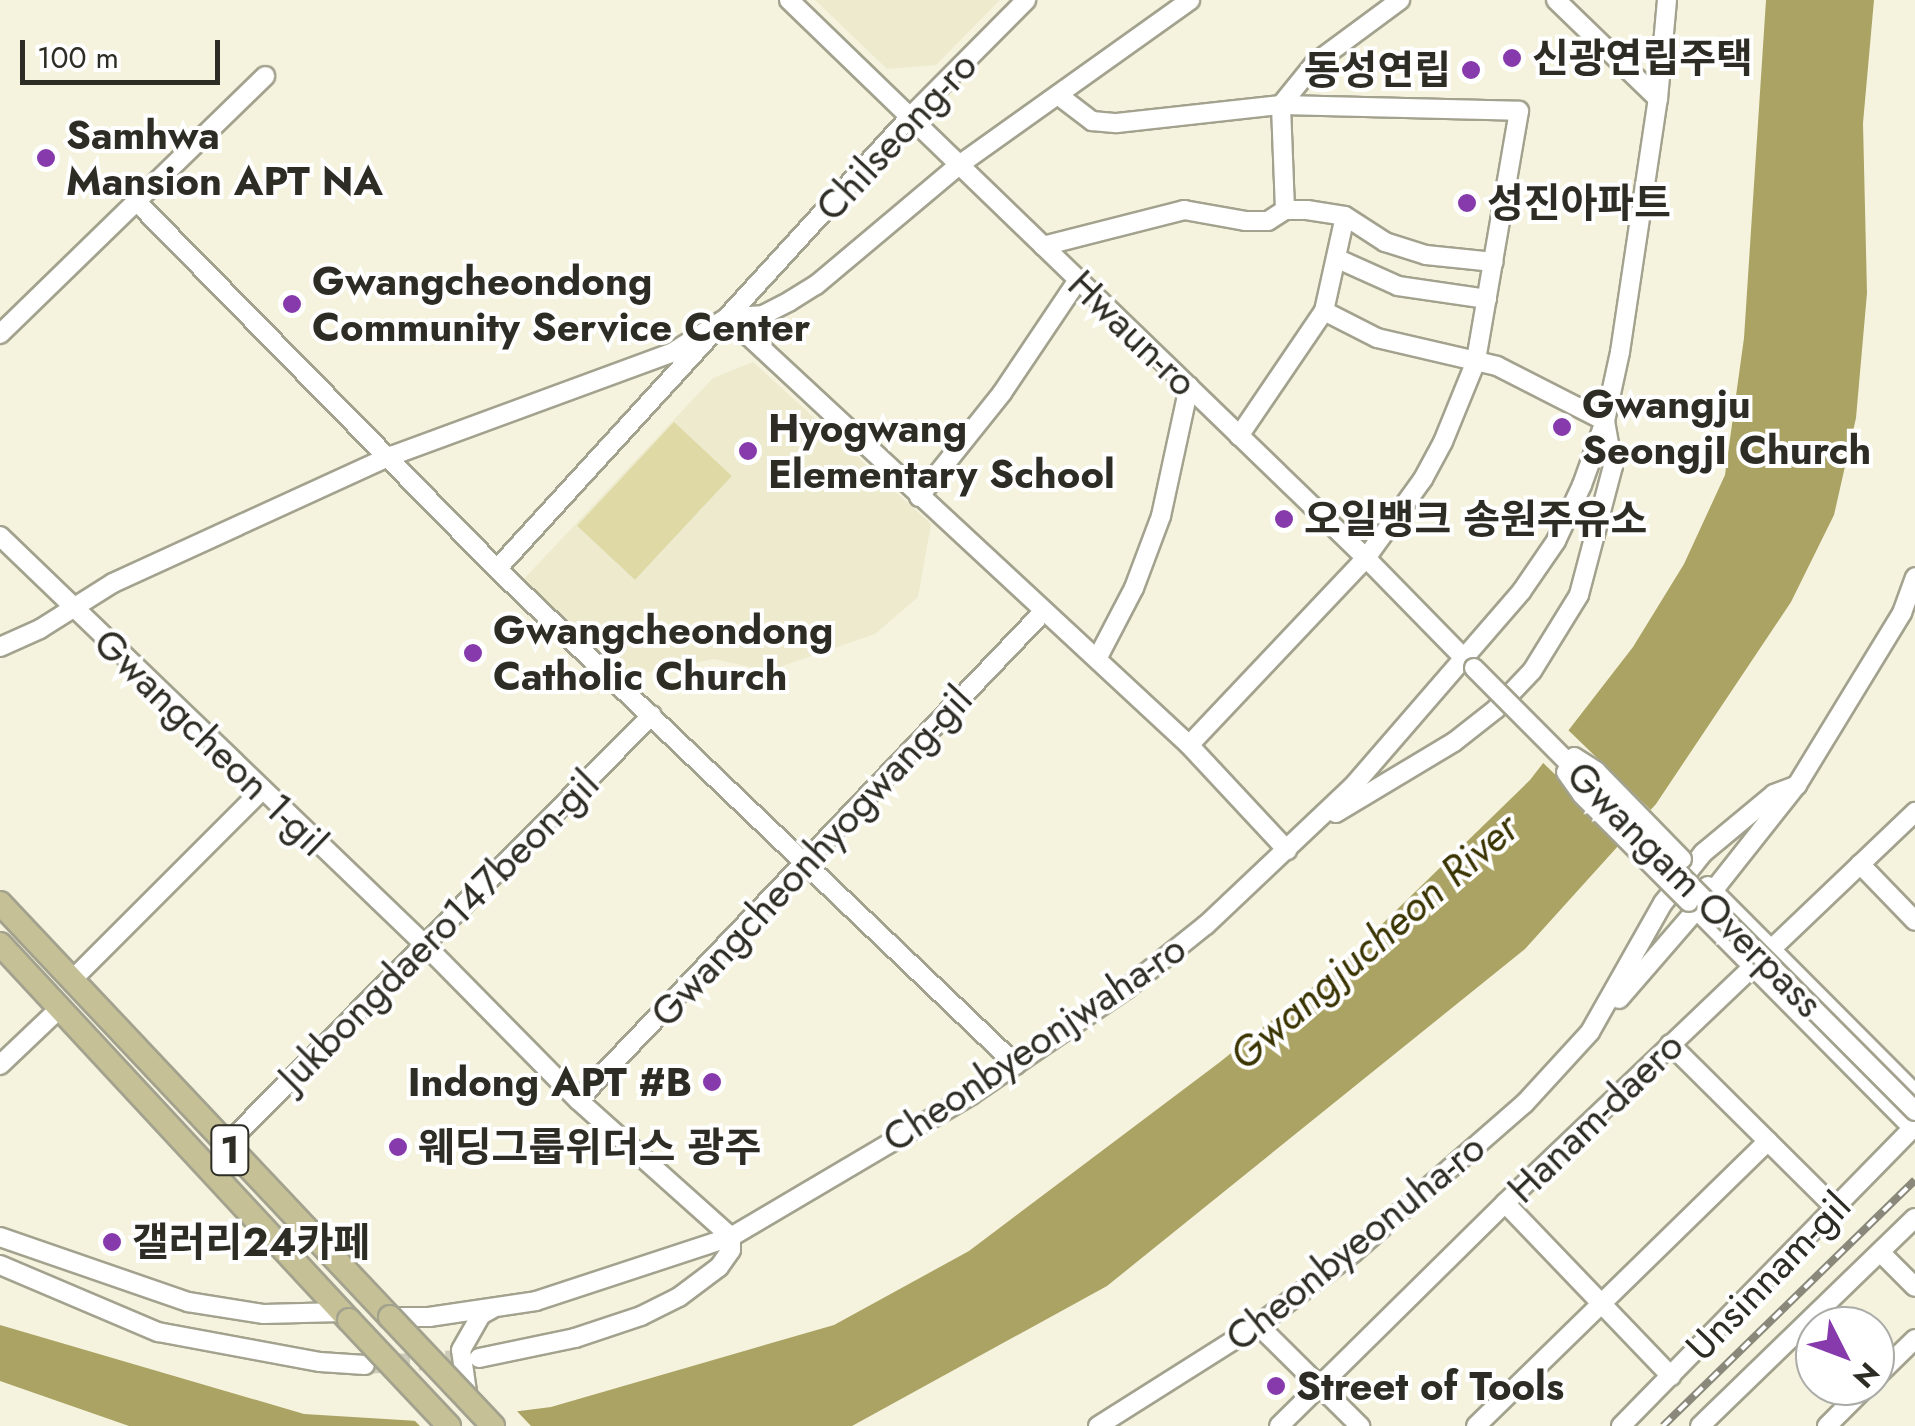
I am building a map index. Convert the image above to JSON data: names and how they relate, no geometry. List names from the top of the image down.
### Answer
{
  "streets": {
    "main road": ["1"],
    "street": [
      "Chilseong-ro",
      "Hwaun-ro",
      "Gwangcheon 1-gil",
      "Gwangcheonhyogwang-gil",
      "Gwangam Overpass",
      "Jukbongdaero147beon-gil",
      "Cheonbyeonjwaha-ro",
      "Hanam-daero",
      "Cheonbyeonuha-ro",
      "Unsinnam-gil"
    ]
  },
  "crossings": [
    ["Chilseong-ro", "Hwaun-ro"],
    ["Hwaun-ro", "Gwangam Overpass"],
    ["Hwaun-ro", "Cheonbyeonjwaha-ro"],
    ["Gwangcheon 1-gil", "Gwangcheonhyogwang-gil"],
    ["Gwangcheon 1-gil", "Jukbongdaero147beon-gil"],
    ["Gwangcheon 1-gil", "Cheonbyeonjwaha-ro"],
    ["Gwangam Overpass", "Cheonbyeonjwaha-ro"],
    ["Gwangam Overpass", "Unsinnam-gil"],
    ["Jukbongdaero147beon-gil", "1"],
    ["Cheonbyeonjwaha-ro", "1"]
  ],
  "water": ["Gwangjucheon River"],
  "places": [
    "신광연립주택",
    "동성연립",
    "Samhwa Mansion APT NA",
    "성진아파트",
    "Gwangcheondong Community Service Center",
    "Gwangju SeongjI Church",
    "Hyogwang Elementary School",
    "오일뱅크 송원주유소",
    "Gwangcheondong Catholic Church",
    "Indong APT #B",
    "웨딩그룹위더스 광주",
    "갤러리24카페",
    "Street of Tools"
  ],
  "scale_bar": "100 m",
  "north": "bottom right"
}
